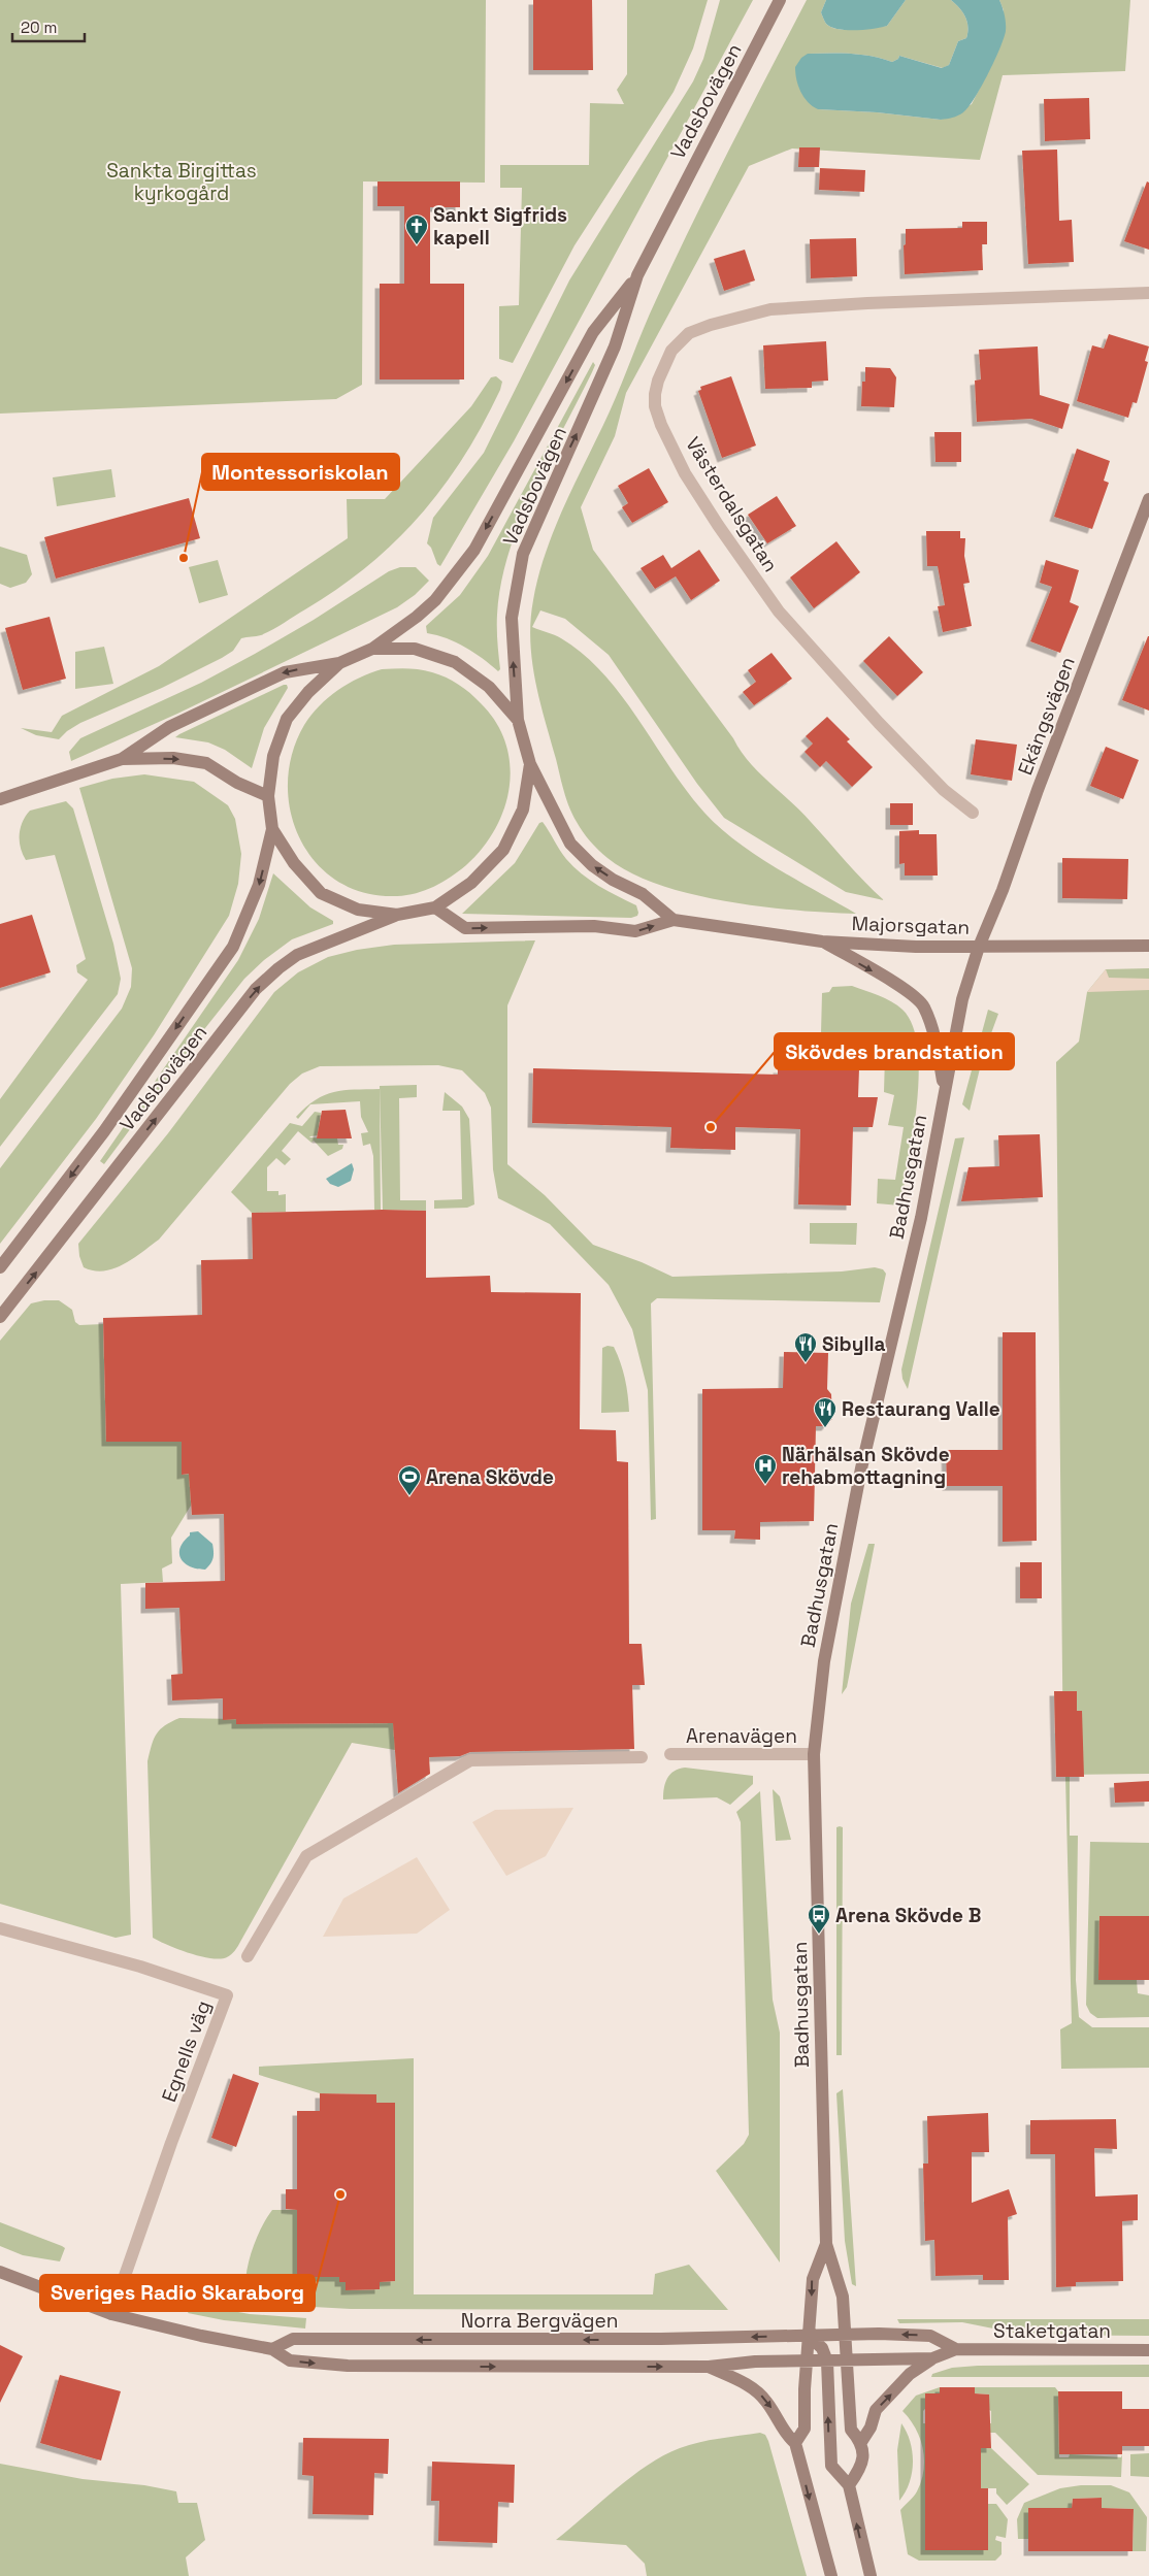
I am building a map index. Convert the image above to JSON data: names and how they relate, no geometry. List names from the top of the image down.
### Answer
{
  "streets": {
    "street": [
      "Vadsbovägen",
      "Västerdalsgatan",
      "Ekängsvägen",
      "Majorsgatan",
      "Badhusgatan",
      "Arenavägen",
      "Egnells väg",
      "Norra Bergvägen",
      "Staketgatan"
    ]
  },
  "crossings": [
    ["Ekängsvägen", "Majorsgatan"],
    ["Ekängsvägen", "Badhusgatan"],
    ["Majorsgatan", "Badhusgatan"],
    ["Badhusgatan", "Arenavägen"],
    ["Badhusgatan", "Norra Bergvägen"],
    ["Badhusgatan", "Staketgatan"],
    ["Norra Bergvägen", "Staketgatan"]
  ],
  "parks": ["Sankta Birgittas kyrkogård"],
  "places": {
    "church": ["Sankt Sigfrids kapell"],
    "other": ["Montessoriskolan", "Skövdes brandstation", "Sveriges Radio Skaraborg"],
    "restaurant": ["Sibylla", "Restaurang Valle"],
    "hospital": ["Närhälsan Skövde rehabmottagning"],
    "sports": ["Arena Skövde"],
    "bus stop": ["Arena Skövde B"]
  },
  "scale_bar": "20 m"
}
